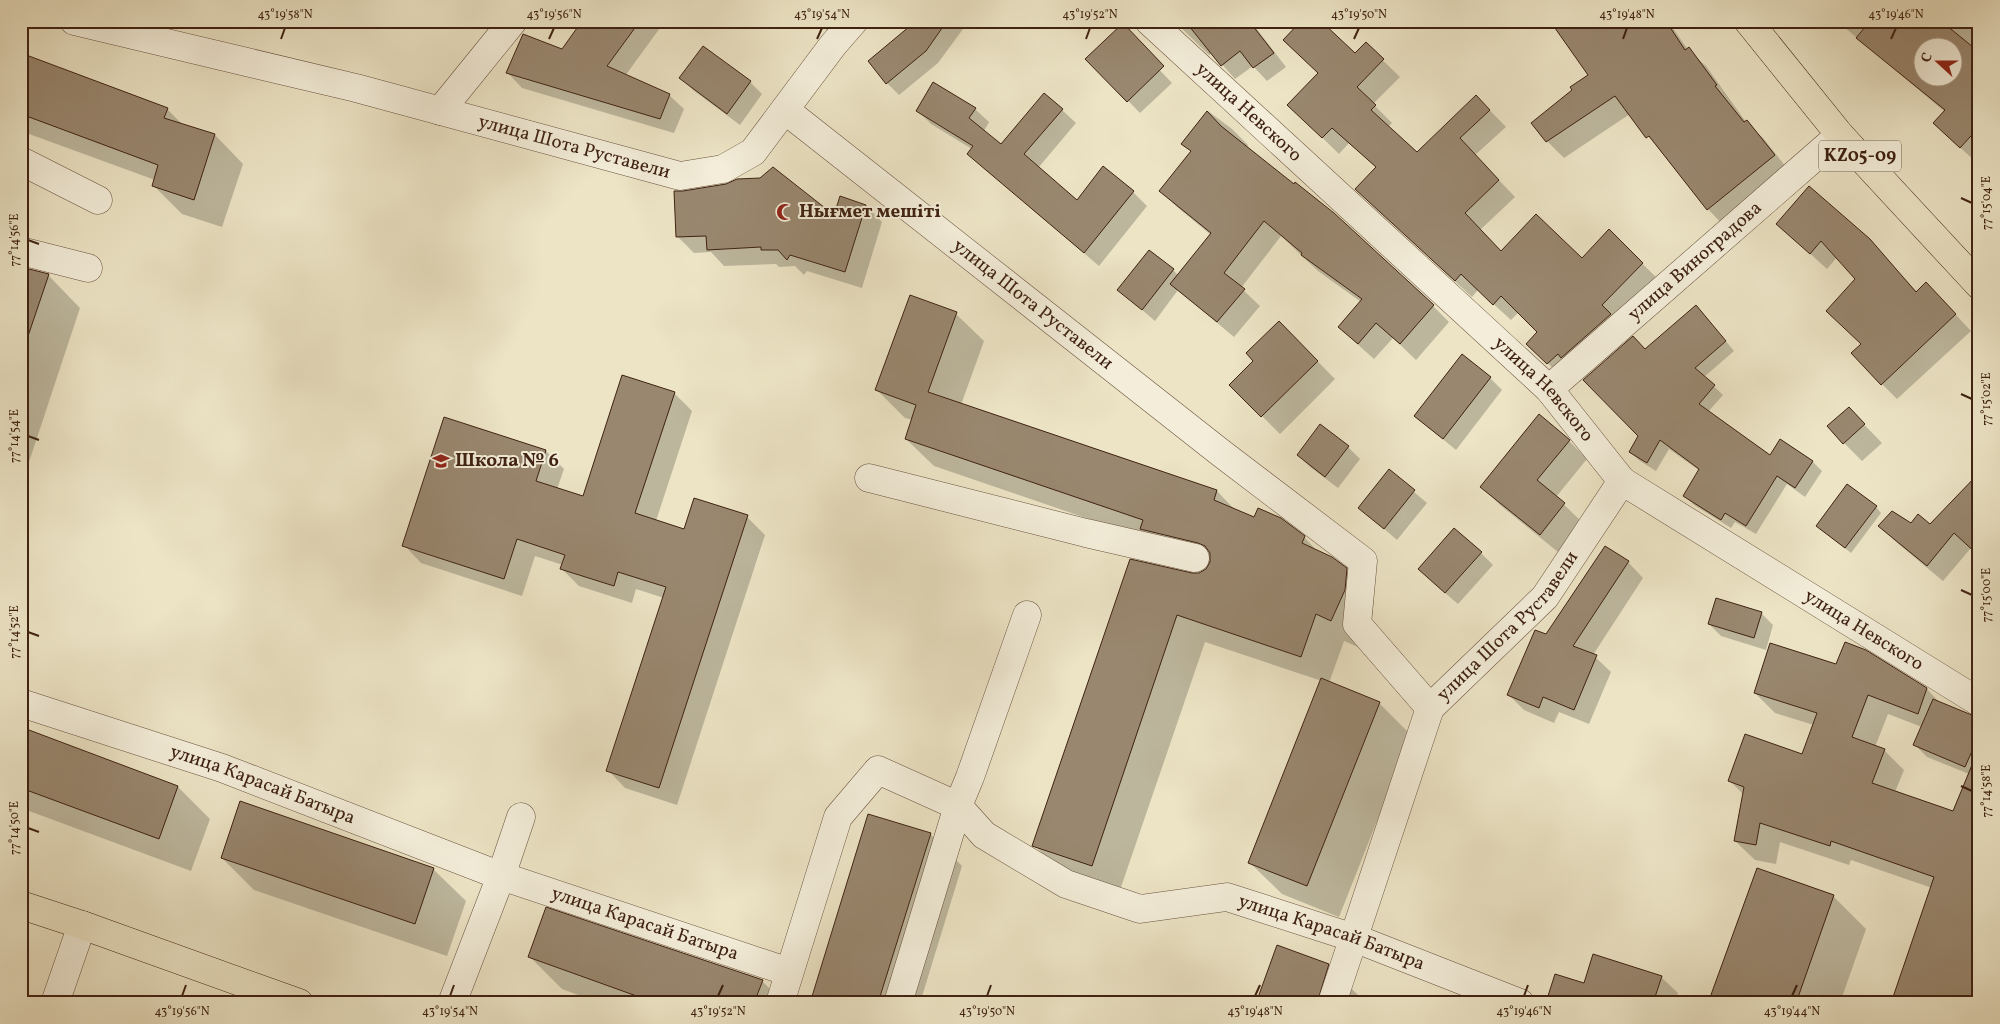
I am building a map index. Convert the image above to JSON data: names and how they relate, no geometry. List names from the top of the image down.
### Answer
{
  "streets": {
    "main road": ["KZ05-09"],
    "street": [
      "улица Невского",
      "улица Шота Руставели",
      "улица Виноградова",
      "улица Карасай Батыра"
    ]
  },
  "crossings": [
    ["улица Невского", "улица Шота Руставели"],
    ["улица Невского", "улица Виноградова"],
    ["KZ05-09", "улица Виноградова"]
  ],
  "places": {
    "mosque": ["Нығмет мешіті"],
    "school or university": ["Школа № 6"]
  },
  "north": "left",
  "coordinates": [
    "43°19'58\"N",
    "43°19'56\"N",
    "43°19'54\"N",
    "43°19'52\"N",
    "43°19'50\"N",
    "43°19'48\"N",
    "43°19'46\"N",
    "77°15'04\"E",
    "77°14'56\"E",
    "77°15'02\"E",
    "77°14'54\"E",
    "77°15'00\"E",
    "77°14'52\"E",
    "77°14'58\"E",
    "77°14'50\"E",
    "43°19'44\"N"
  ]
}
